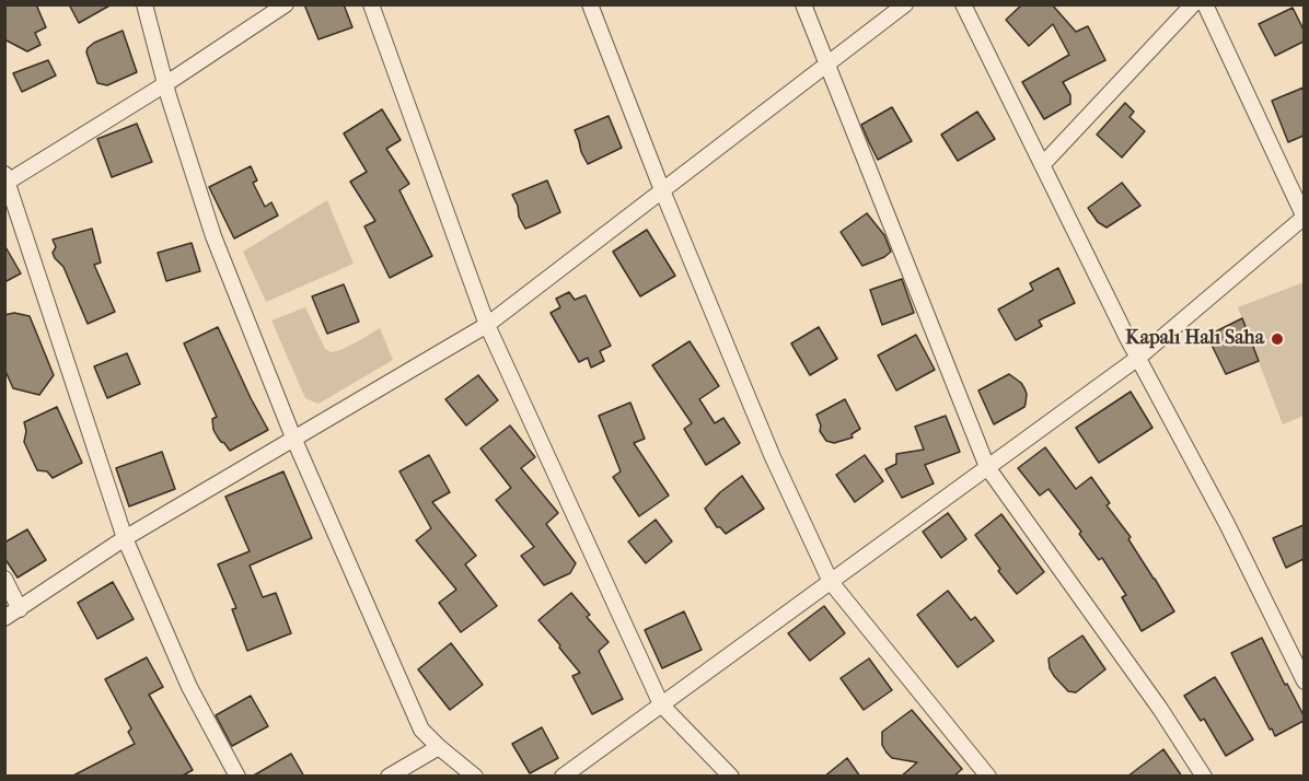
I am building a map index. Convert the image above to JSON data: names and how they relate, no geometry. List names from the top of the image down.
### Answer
{
  "places": ["Kapalı Halı Saha"]
}
